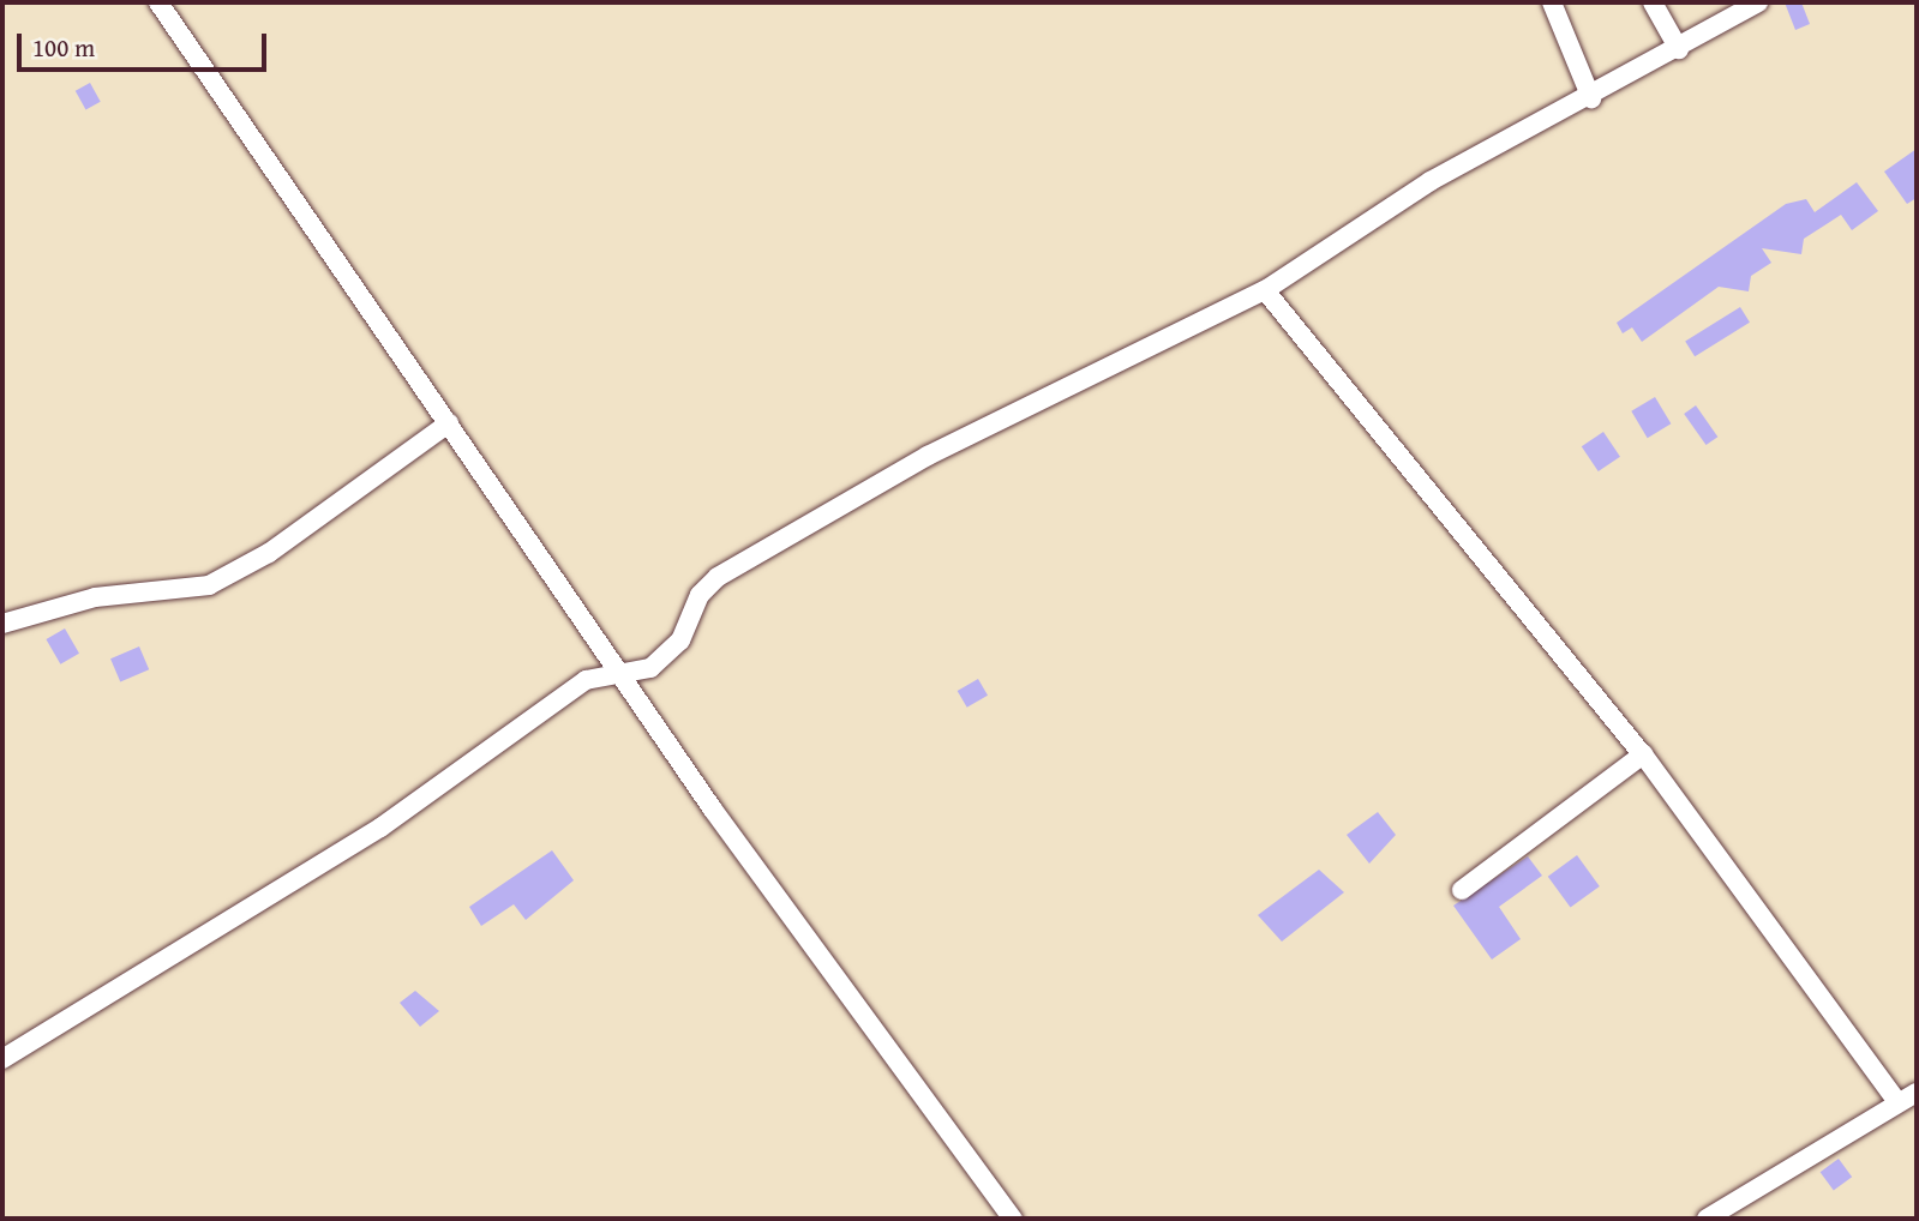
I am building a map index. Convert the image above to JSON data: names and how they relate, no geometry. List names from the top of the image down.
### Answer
{
  "scale_bar": "100 m"
}
